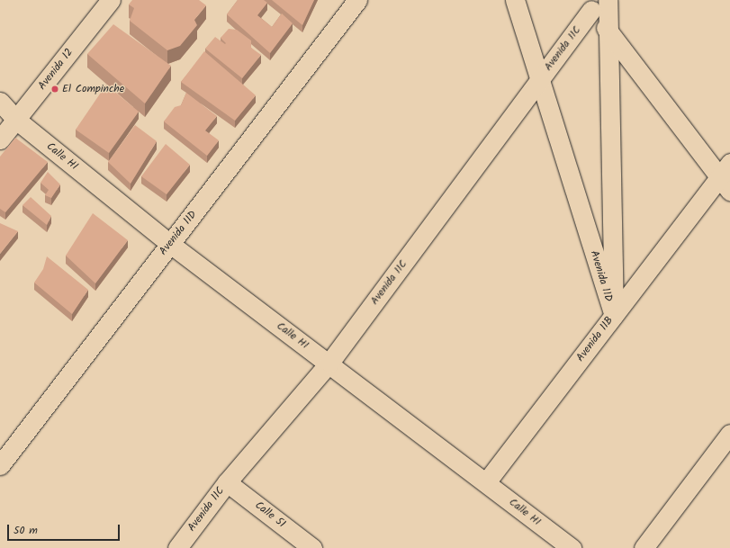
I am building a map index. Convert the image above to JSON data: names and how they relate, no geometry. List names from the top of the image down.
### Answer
{
  "streets": {
    "street": [
      "Avenida 11C",
      "Avenida 12",
      "Calle HI",
      "Avenida 11D",
      "Avenida 11B",
      "Calle 51"
    ]
  },
  "crossings": [
    ["Avenida 11C", "Calle HI"],
    ["Avenida 11C", "Calle 51"],
    ["Avenida 12", "Calle HI"],
    ["Calle HI", "Avenida 11D"],
    ["Calle HI", "Avenida 11B"],
    ["Avenida 11D", "Avenida 11B"]
  ],
  "places": ["El Compinche"],
  "scale_bar": "50 m"
}
